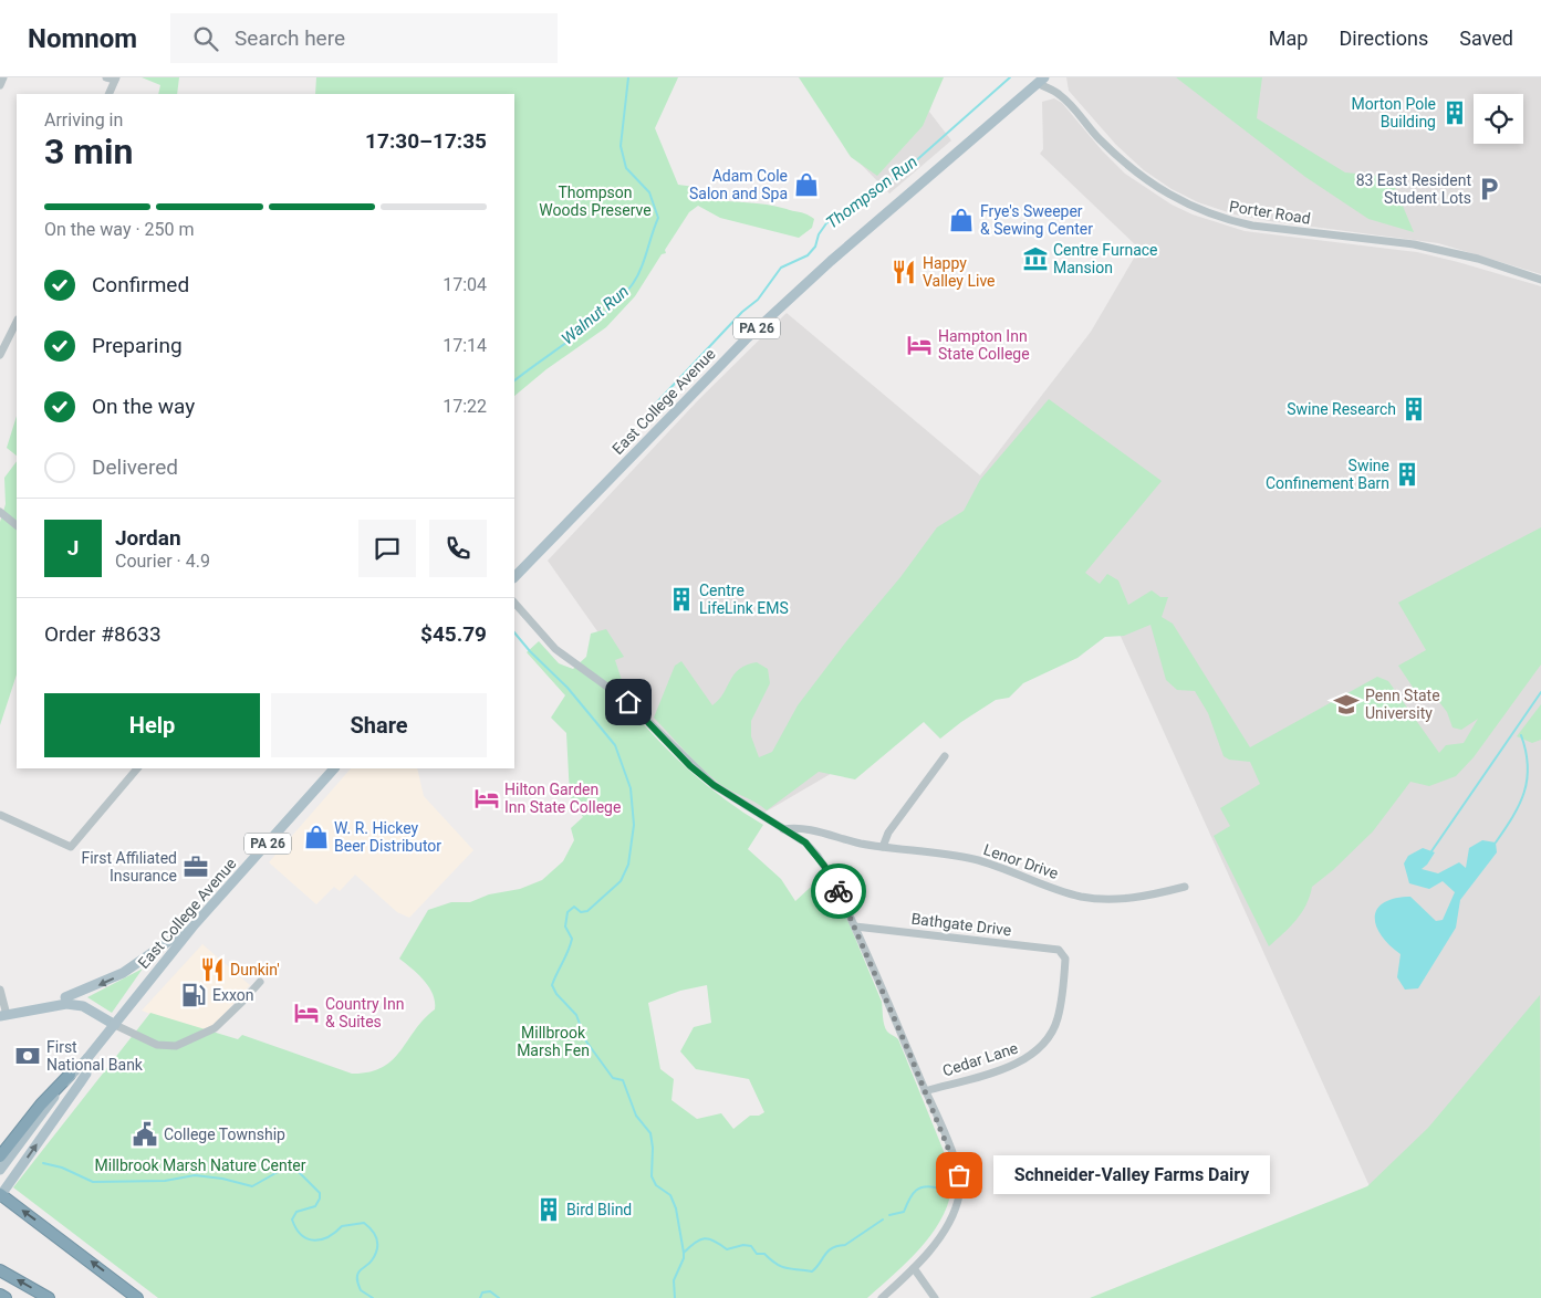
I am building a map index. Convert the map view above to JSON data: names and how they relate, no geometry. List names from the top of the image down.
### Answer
{
  "streets": {
    "main road": ["PA 26", "East College Avenue"],
    "street": [
      "Porter Road",
      "Lenor Drive",
      "Bathgate Drive",
      "Cedar Lane"
    ]
  },
  "crossings": [
    ["Porter Road", "East College Avenue"],
    ["Bathgate Drive", "Cedar Lane"]
  ],
  "water": ["Thompson Run", "Walnut Run"],
  "parks": ["Thompson Woods Preserve", "Millbrook Marsh Fen", "Millbrook Marsh Nature Center"],
  "places": {
    "building": [
      "Morton Pole Building",
      "Swine Research",
      "Swine Confinement Barn",
      "Centre LifeLink EMS",
      "Bird Blind"
    ],
    "shop": ["Adam Cole Salon and Spa", "Frye's Sweeper & Sewing Center", "W. R. Hickey Beer Distributor"],
    "parking": ["83 East Resident Student Lots"],
    "museum": ["Centre Furnace Mansion"],
    "restaurant": ["Happy Valley Live", "Dunkin'"],
    "hotel": ["Hampton Inn State College", "Hilton Garden Inn State College", "Country Inn & Suites"],
    "school or university": ["Penn State University"],
    "office": ["First Affiliated Insurance"],
    "fuel station": ["Exxon"],
    "bank": ["First National Bank"],
    "public building": ["College Township"],
    "other": ["Schneider-Valley Farms Dairy"]
  },
  "page": {
    "header": "Nomnom",
    "search": "Search here",
    "nav": ["Map", "Directions", "Saved"],
    "heading": ["3 min", "Arriving in", "17:30–17:35"],
    "panel": [
      "Jordan",
      "Courier · 4.9",
      "Order #8633",
      "$45.79"
    ],
    "bar": "On the way · 250 m",
    "list": [
      ["Confirmed", "17:04"],
      ["Preparing", "17:14"],
      ["On the way", "17:22"],
      "Delivered"
    ],
    "round": "J",
    "buttons": ["Help", "Share"],
    "bubble": "Schneider-Valley Farms Dairy"
  }
}
